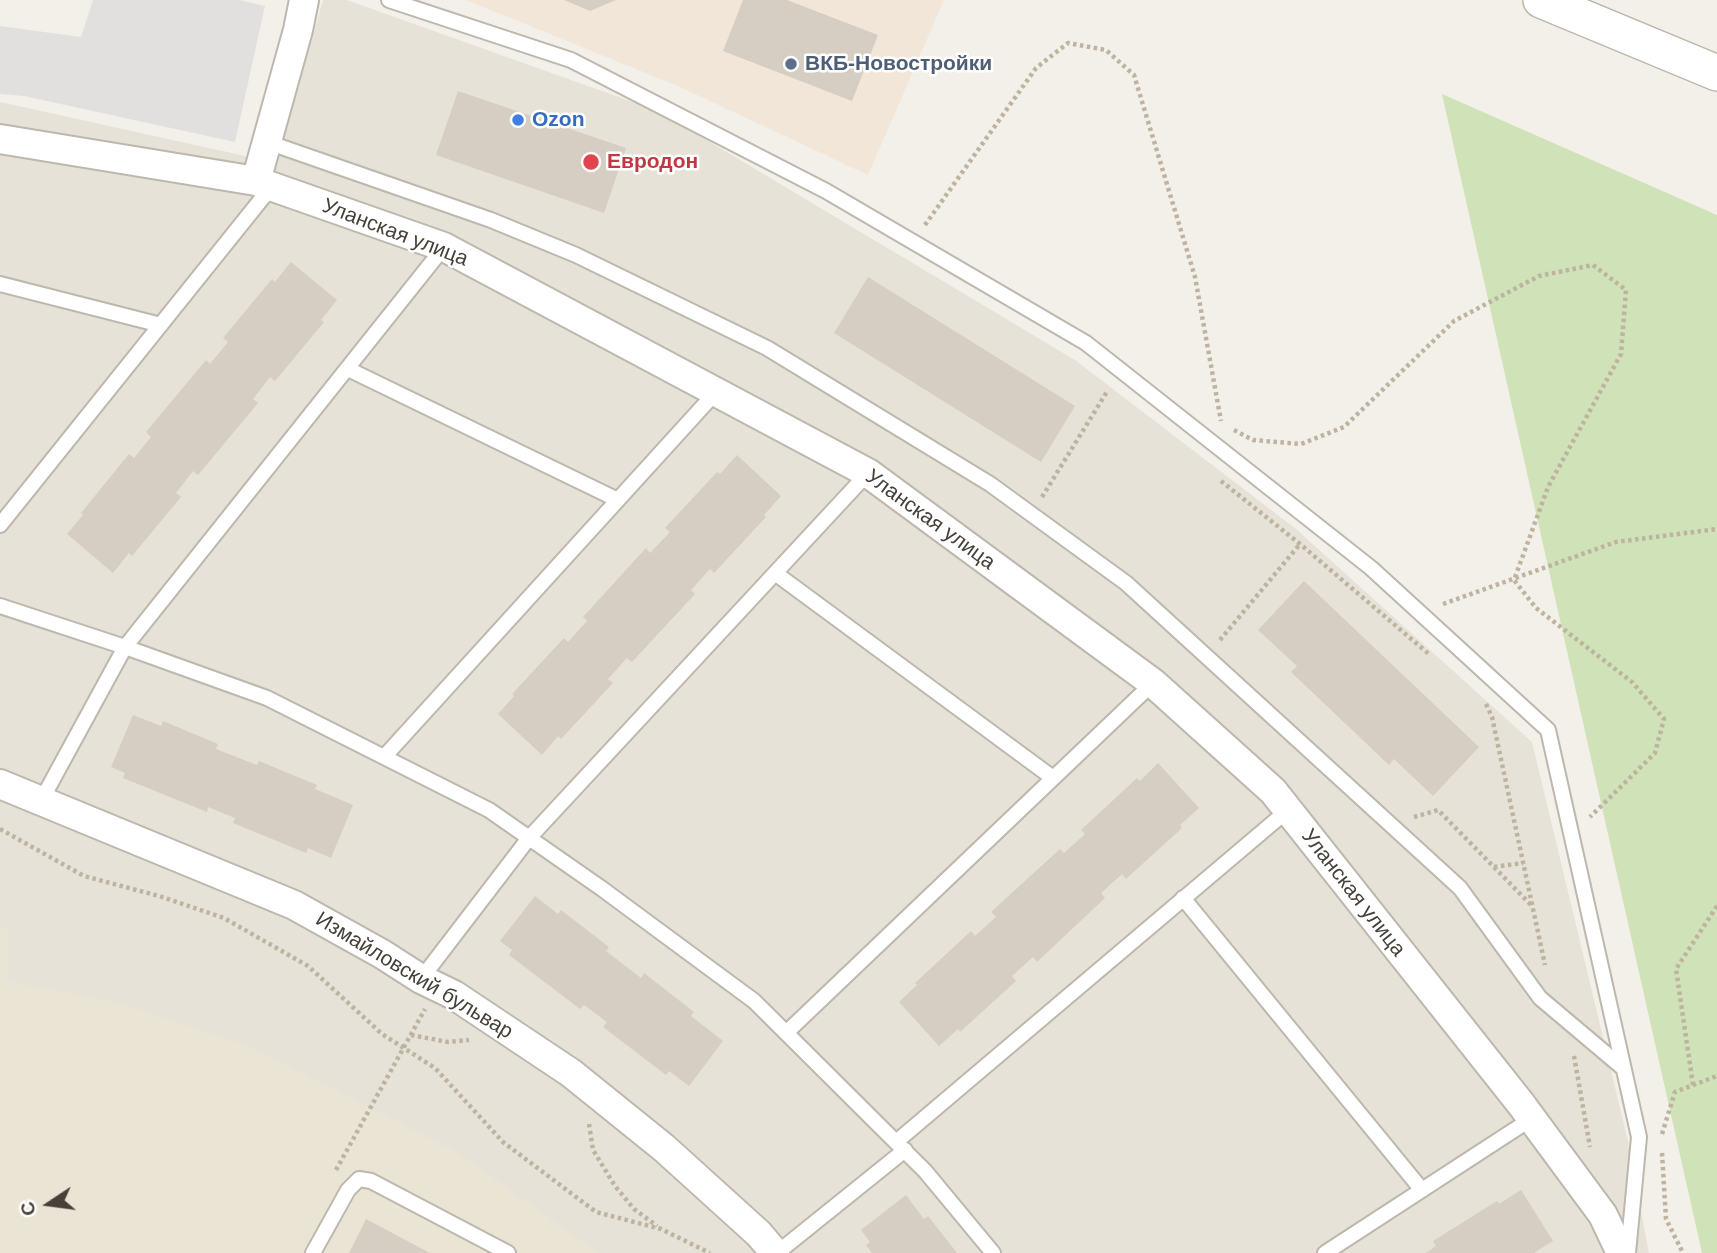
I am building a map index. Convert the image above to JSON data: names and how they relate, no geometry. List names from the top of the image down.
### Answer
{
  "streets": {
    "street": ["Уланская улица", "Измайловский бульвар"]
  },
  "places": ["ВКБ-Новостройки", "Ozon", "Евродон"],
  "north": "left"
}
